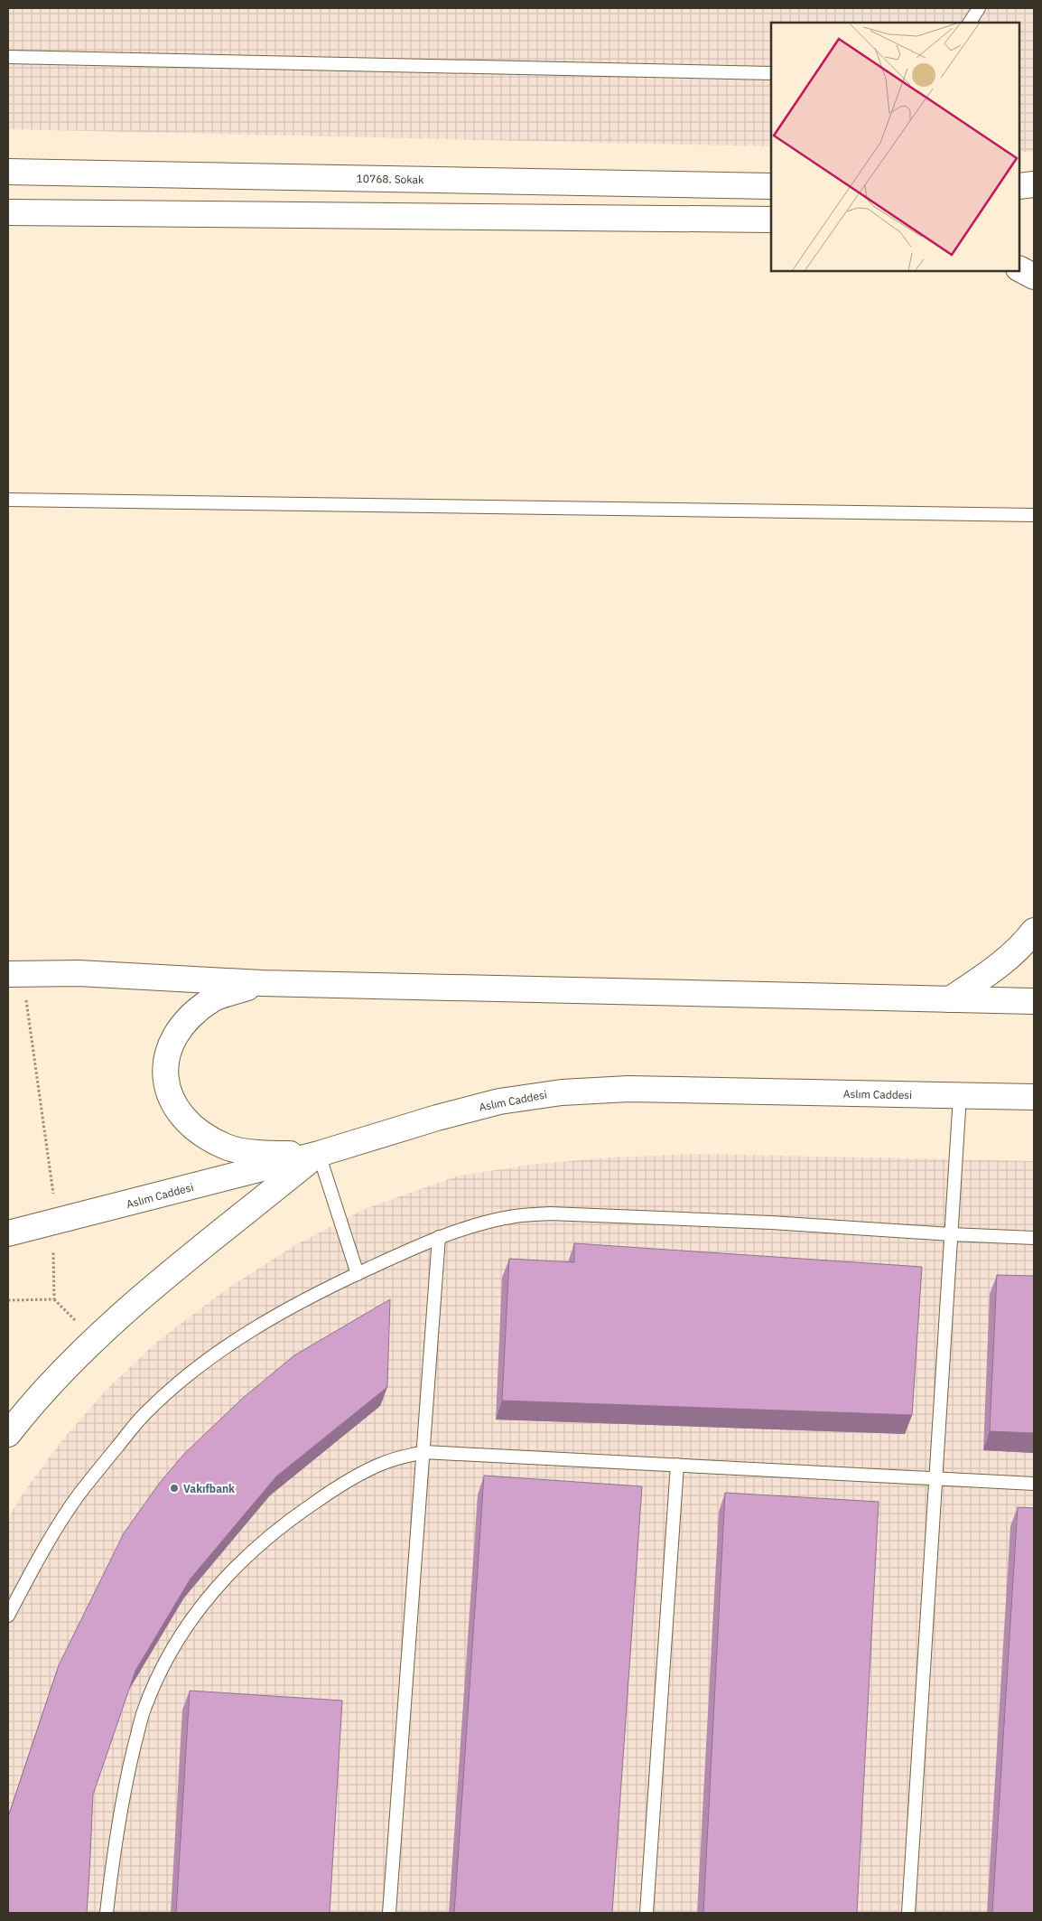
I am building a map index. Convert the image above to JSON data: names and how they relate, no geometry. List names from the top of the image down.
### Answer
{
  "streets": {
    "main road": ["10768. Sokak", "Aslım Caddesi"]
  },
  "places": ["Vakıfbank"]
}
